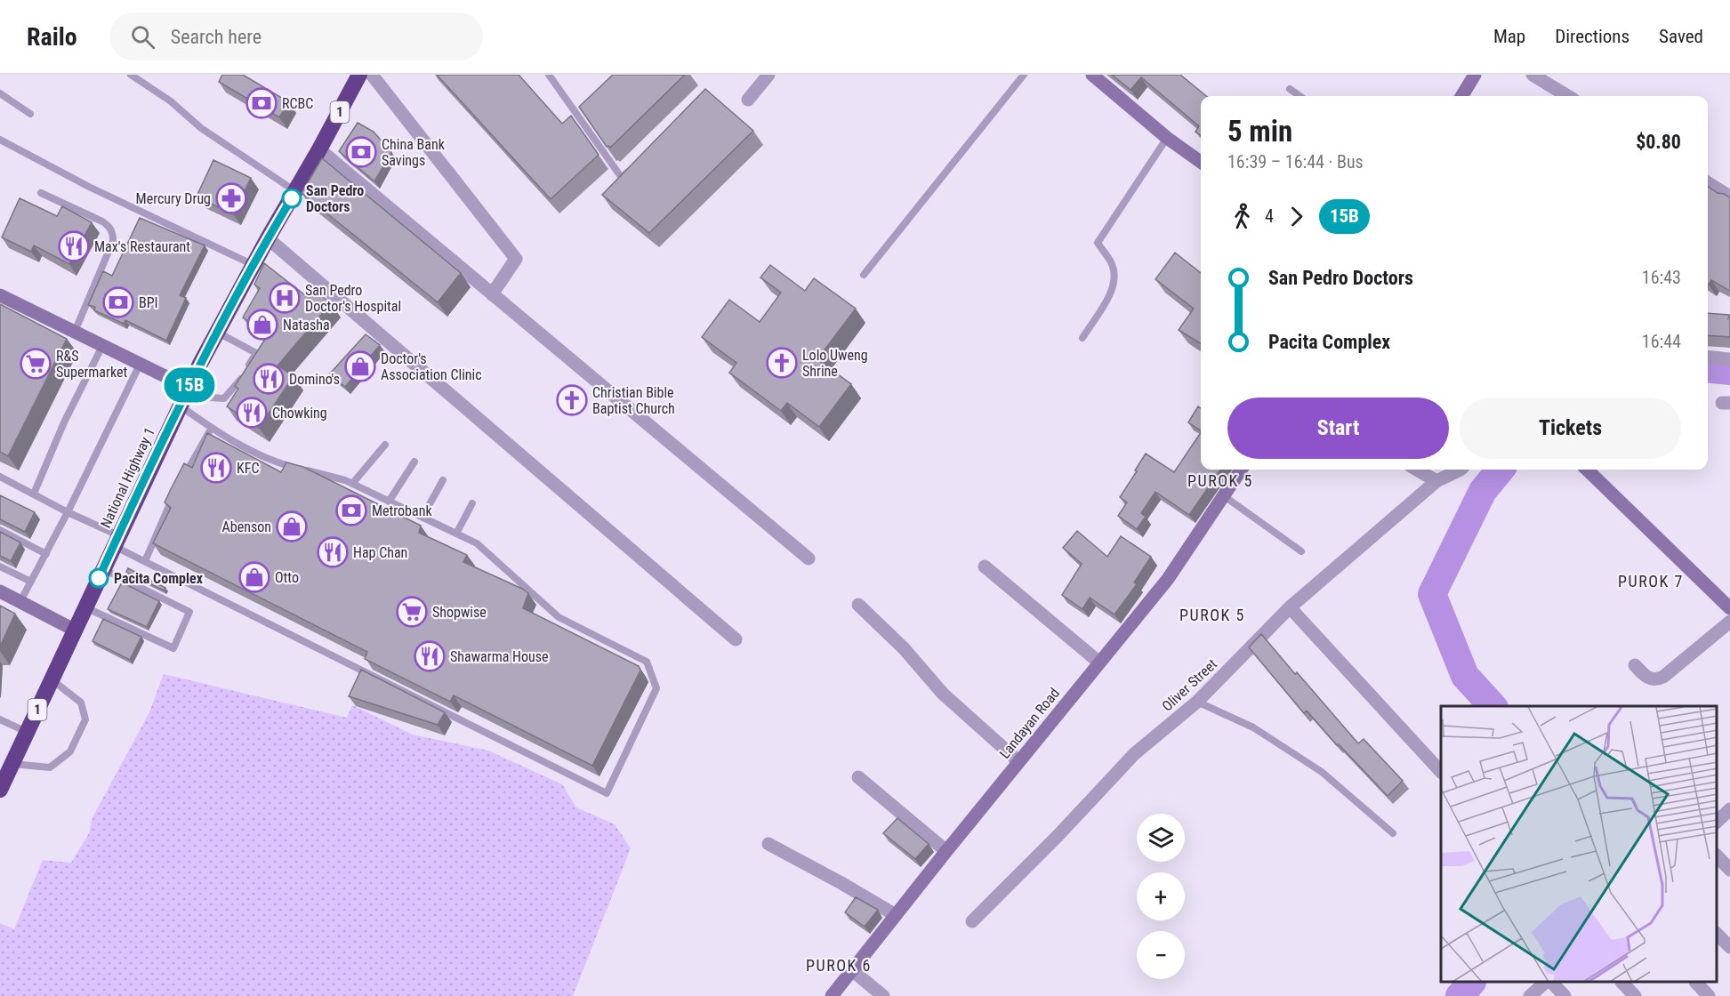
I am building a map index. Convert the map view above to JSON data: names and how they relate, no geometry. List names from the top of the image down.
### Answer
{
  "streets": {
    "highway": ["1", "National Highway 1"],
    "street": ["Oliver Street", "Landayan Road"]
  },
  "districts": [
    "PUROK 5",
    "PUROK 7",
    "PUROK 5",
    "PUROK 6"
  ],
  "places": {
    "bank": [
      "RCBC",
      "China Bank Savings",
      "BPI",
      "Metrobank"
    ],
    "pharmacy": ["Mercury Drug"],
    "other": ["San Pedro Doctors", "Pacita Complex"],
    "restaurant": [
      "Max's Restaurant",
      "Domino's",
      "Chowking",
      "KFC",
      "Hap Chan",
      "Shawarma House"
    ],
    "hospital": ["San Pedro Doctor's Hospital"],
    "shop": [
      "Natasha",
      "Doctor's Association Clinic",
      "Abenson",
      "Otto"
    ],
    "church": ["Lolo Uweng Shrine", "Christian Bible Baptist Church"],
    "supermarket": ["R&S Supermarket", "Shopwise"]
  },
  "lines": ["bus line 15B"],
  "page": {
    "header": "Railo",
    "search": "Search here",
    "nav": ["Map", "Directions", "Saved"],
    "on_map": "15B",
    "heading": ["5 min", "16:39 – 16:44 · Bus", "$0.80"],
    "legs": ["4", "15B"],
    "list": [
      {
        "name": "San Pedro Doctors",
        "value": "16:43"
      },
      {
        "name": "Pacita Complex",
        "value": "16:44"
      }
    ],
    "buttons": ["Start", "Tickets"],
    "map_buttons": ["+", "−"]
  }
}
